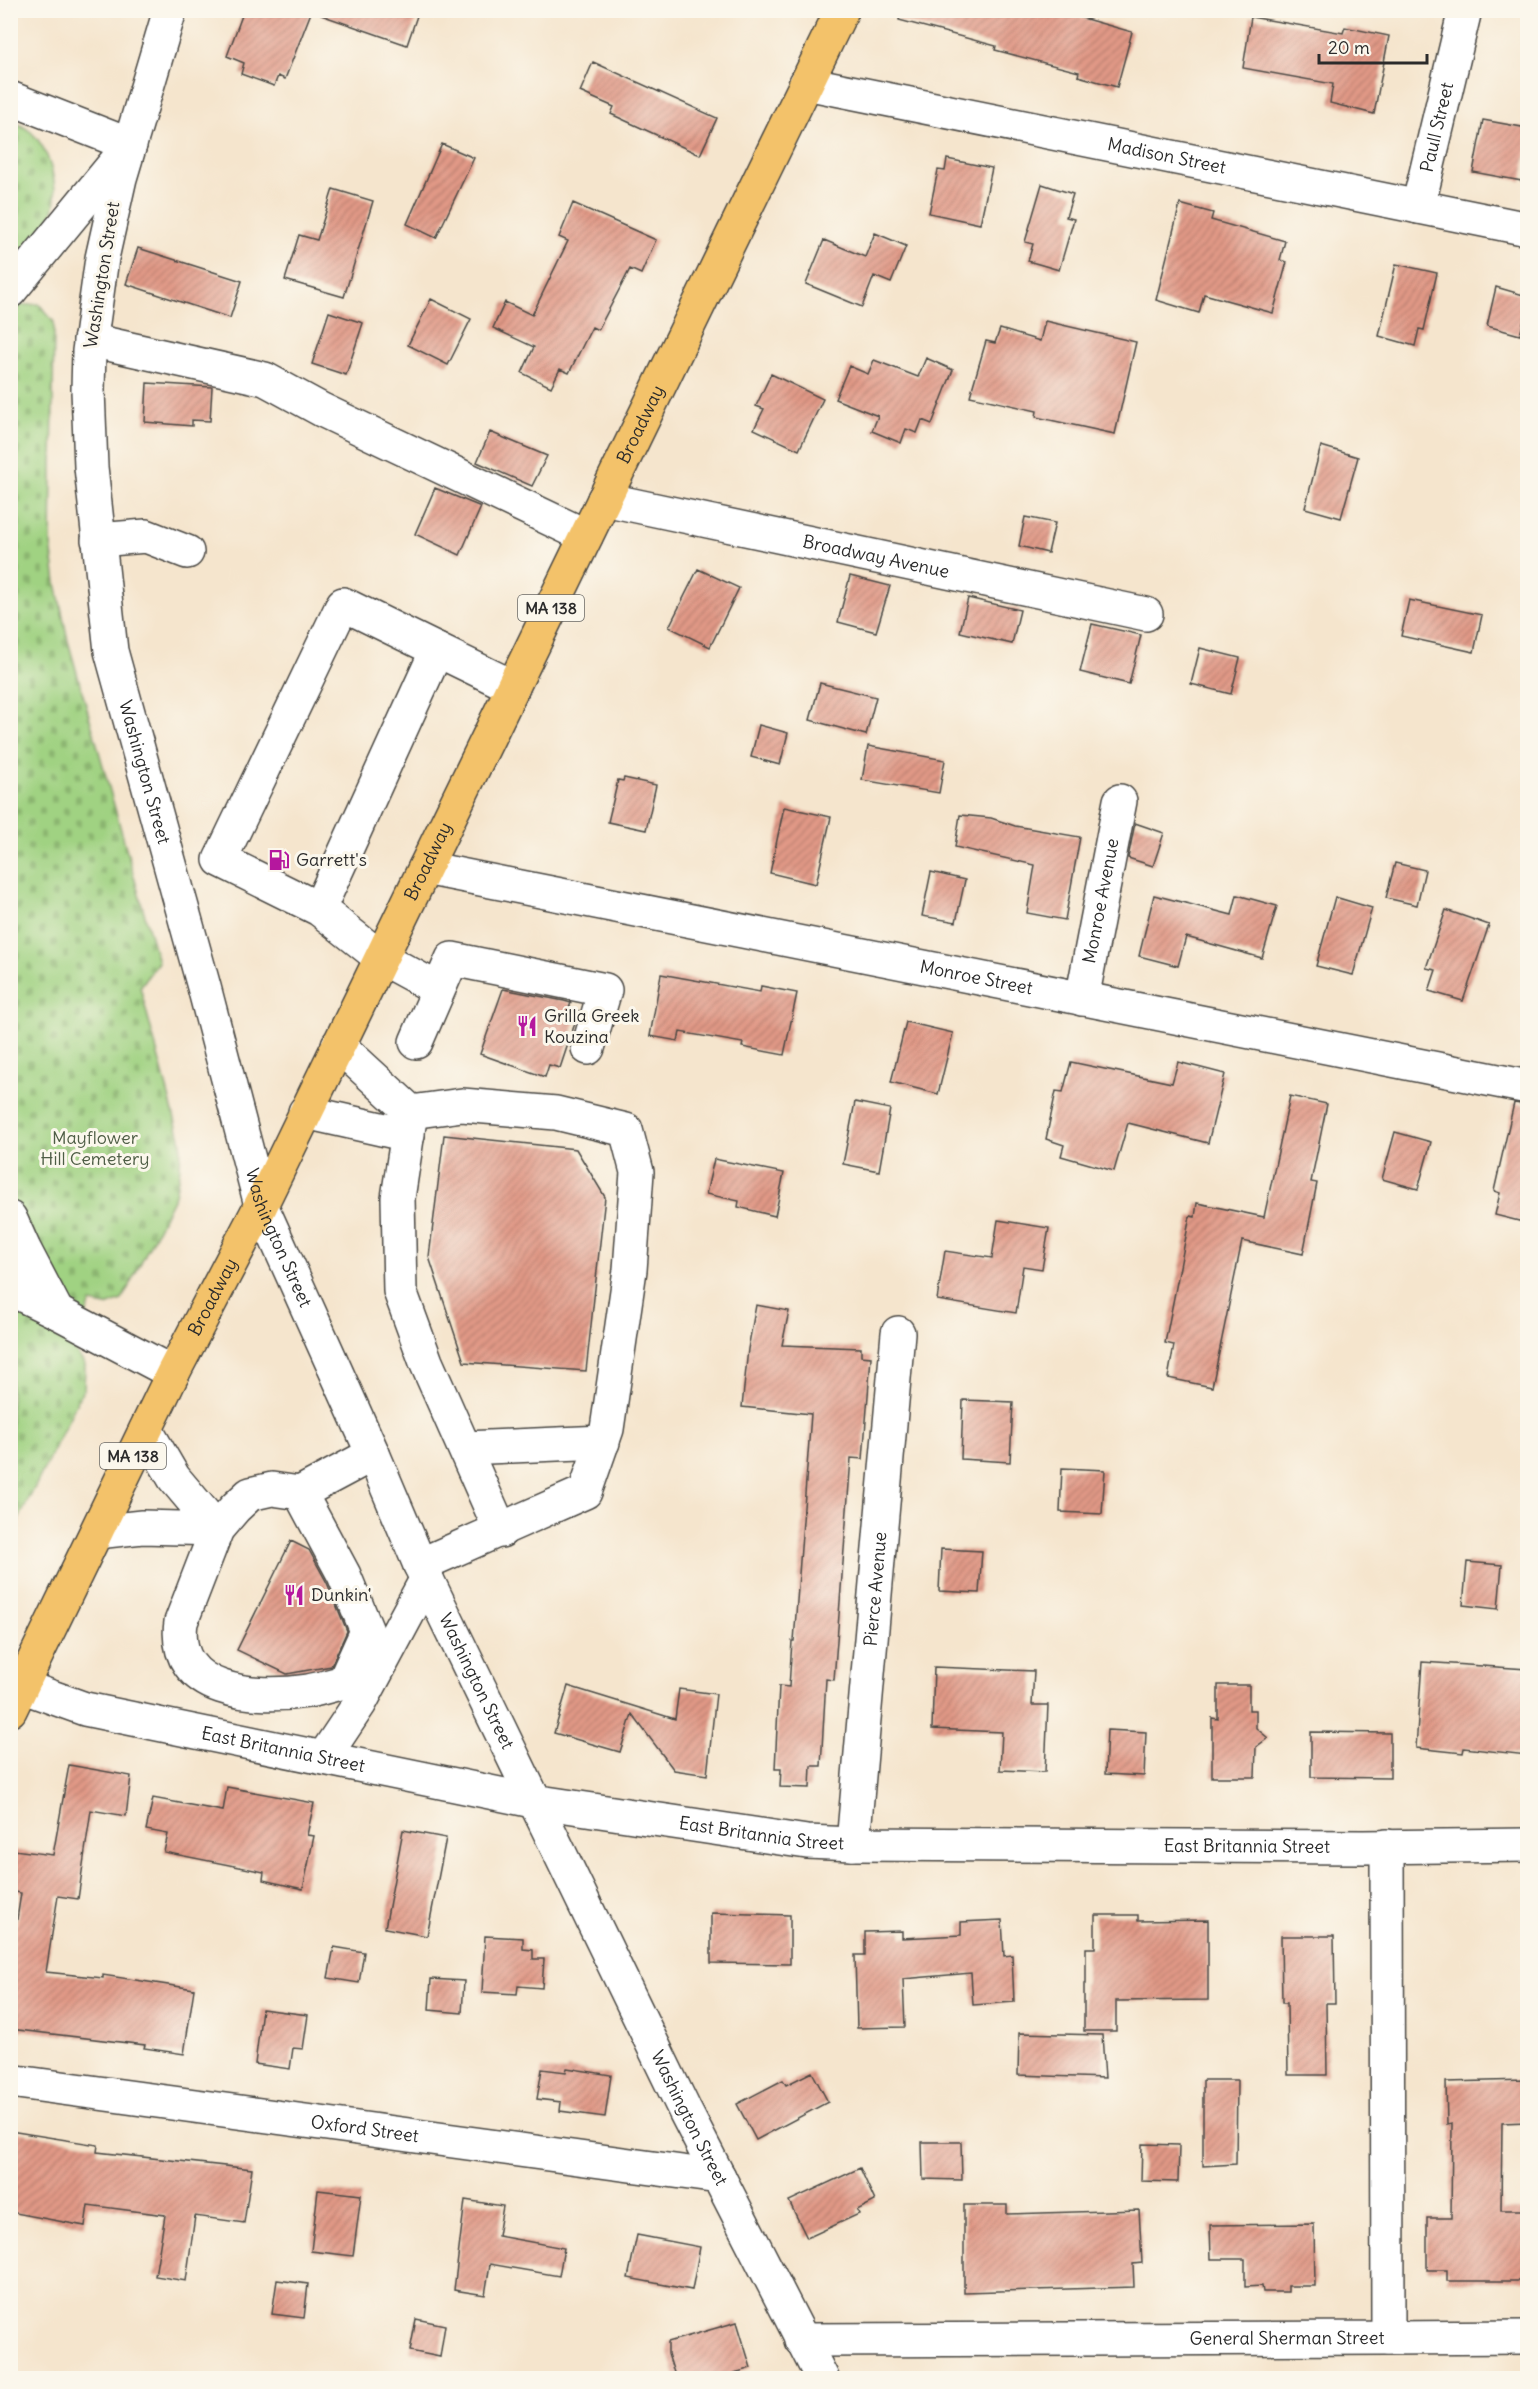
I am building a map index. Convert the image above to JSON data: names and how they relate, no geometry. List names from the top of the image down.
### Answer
{
  "streets": {
    "main road": ["Broadway", "MA 138"],
    "street": [
      "Paull Street",
      "Madison Street",
      "Washington Street",
      "Broadway Avenue",
      "Monroe Avenue",
      "Monroe Street",
      "Pierce Avenue",
      "East Britannia Street",
      "Oxford Street",
      "General Sherman Street"
    ]
  },
  "crossings": [
    ["Paull Street", "Madison Street"],
    ["Madison Street", "Broadway"],
    ["Washington Street", "Broadway"],
    ["Washington Street", "East Britannia Street"],
    ["Washington Street", "Oxford Street"],
    ["Washington Street", "General Sherman Street"],
    ["Broadway", "Broadway Avenue"],
    ["Broadway", "Monroe Street"],
    ["Broadway", "East Britannia Street"],
    ["Monroe Avenue", "Monroe Street"],
    ["Pierce Avenue", "East Britannia Street"],
    ["East Britannia Street", "General Sherman Street"]
  ],
  "parks": ["Mayflower Hill Cemetery"],
  "places": {
    "fuel station": ["Garrett's"],
    "restaurant": ["Grilla Greek Kouzina", "Dunkin'"]
  },
  "scale_bar": "20 m"
}
